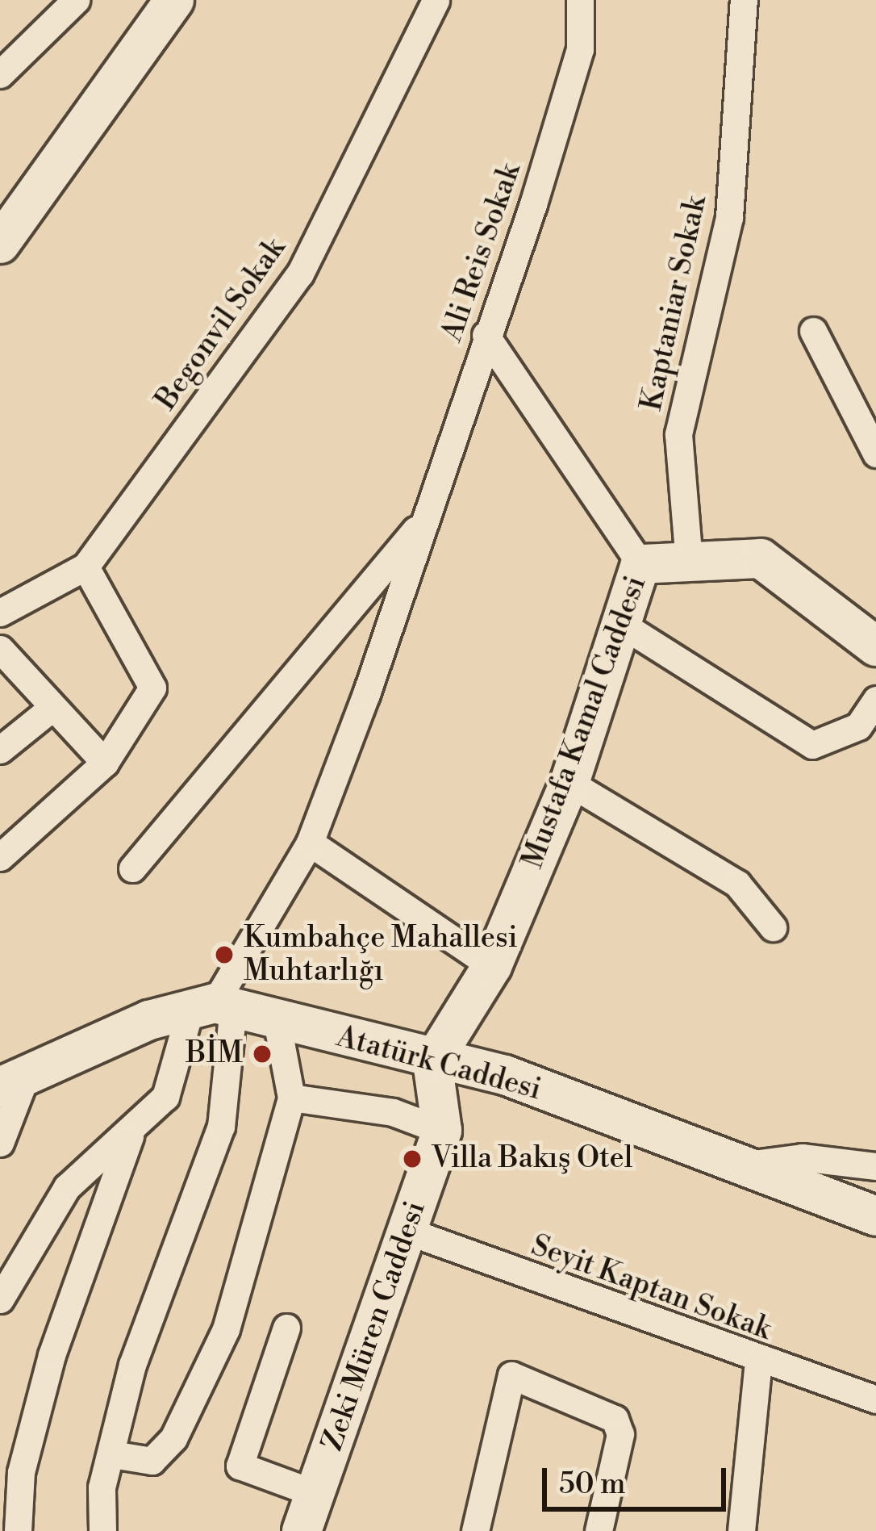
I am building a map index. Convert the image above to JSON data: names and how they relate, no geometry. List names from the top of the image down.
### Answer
{
  "streets": {
    "street": [
      "Ali Reis Sokak",
      "Kaptaniar Sokak",
      "Begonvil Sokak",
      "Mustafa Kamal Caddesi",
      "Atatürk Caddesi",
      "Seyit Kaptan Sokak",
      "Zeki Müren Caddesi"
    ]
  },
  "crossings": [
    ["Ali Reis Sokak", "Atatürk Caddesi"],
    ["Kaptaniar Sokak", "Mustafa Kamal Caddesi"],
    ["Mustafa Kamal Caddesi", "Atatürk Caddesi"],
    ["Mustafa Kamal Caddesi", "Zeki Müren Caddesi"],
    ["Atatürk Caddesi", "Zeki Müren Caddesi"],
    ["Seyit Kaptan Sokak", "Zeki Müren Caddesi"]
  ],
  "places": ["Kumbahçe Mahallesi Muhtarlığı", "BİM", "Villa Bakış Otel"],
  "scale_bar": "50 m"
}
